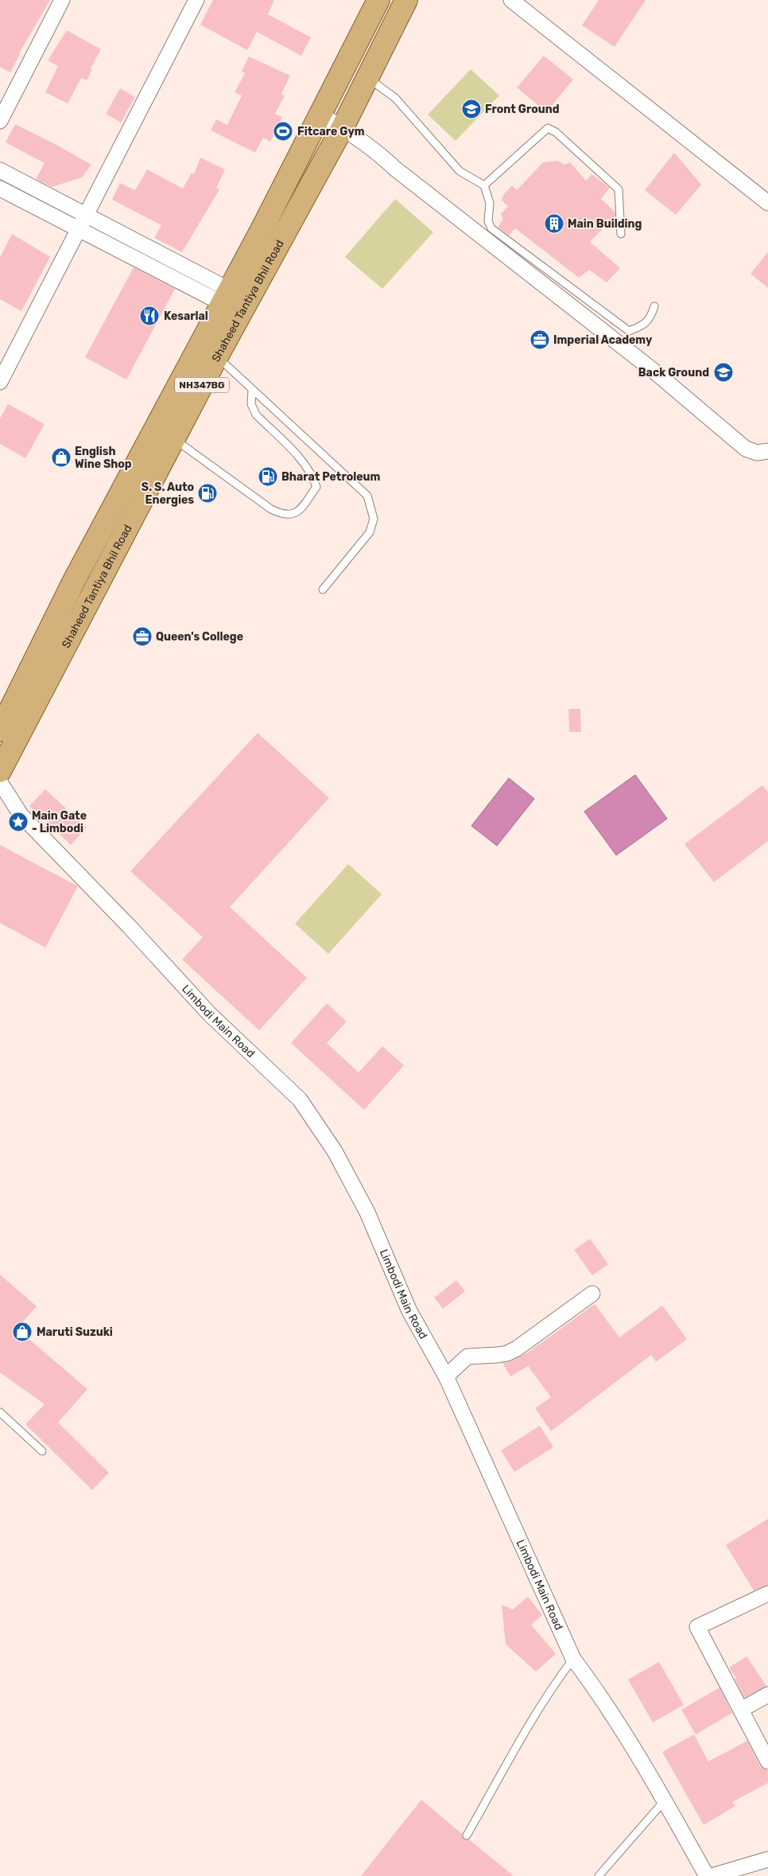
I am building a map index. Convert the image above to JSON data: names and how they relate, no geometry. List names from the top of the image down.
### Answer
{
  "streets": {
    "main road": ["Shaheed Tantiya Bhil Road", "NH347BG"],
    "street": ["Limbodi Main Road"]
  },
  "places": {
    "school or university": ["Front Ground", "Back Ground"],
    "sports": ["Fitcare Gym"],
    "building": ["Main Building"],
    "restaurant": ["Kesarlal"],
    "office": ["Imperial Academy", "Queen's College"],
    "shop": ["English Wine Shop", "Maruti Suzuki"],
    "fuel station": ["Bharat Petroleum", "S. S. Auto Energies"],
    "place": ["Main Gate - Limbodi"]
  }
}
